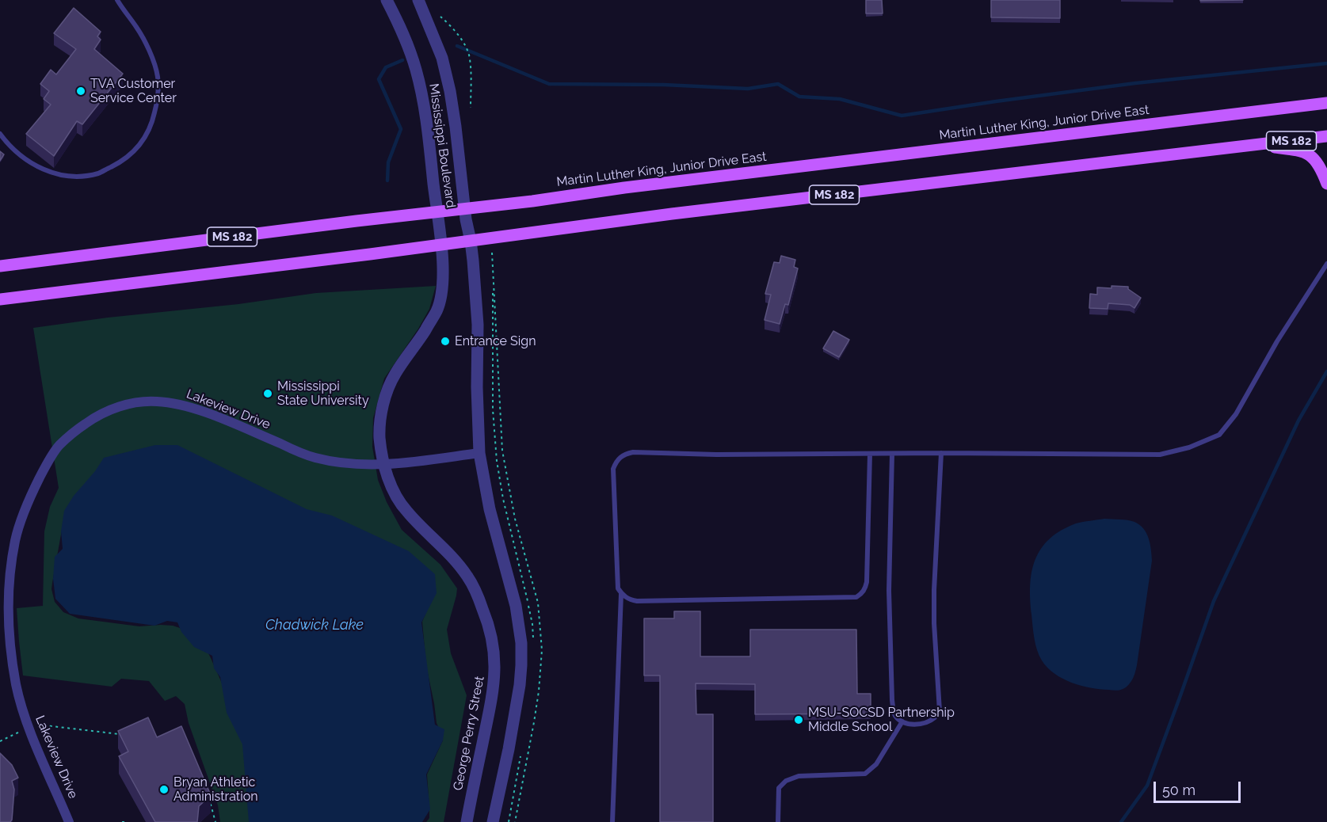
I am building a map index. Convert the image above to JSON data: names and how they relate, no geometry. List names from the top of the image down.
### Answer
{
  "streets": {
    "main road": ["Martin Luther King, Junior Drive East", "MS 182"],
    "street": ["Mississippi Boulevard", "Lakeview Drive", "George Perry Street"]
  },
  "crossings": [
    ["Martin Luther King, Junior Drive East", "Mississippi Boulevard"],
    ["MS 182", "Mississippi Boulevard"],
    ["MS 182", "George Perry Street"],
    ["Mississippi Boulevard", "George Perry Street"],
    ["Lakeview Drive", "George Perry Street"]
  ],
  "water": ["Chadwick Lake"],
  "places": [
    "TVA Customer Service Center",
    "Entrance Sign",
    "Mississippi State University",
    "MSU-SOCSD Partnership Middle School",
    "Bryan Athletic Administration"
  ],
  "scale_bar": "50 m"
}
